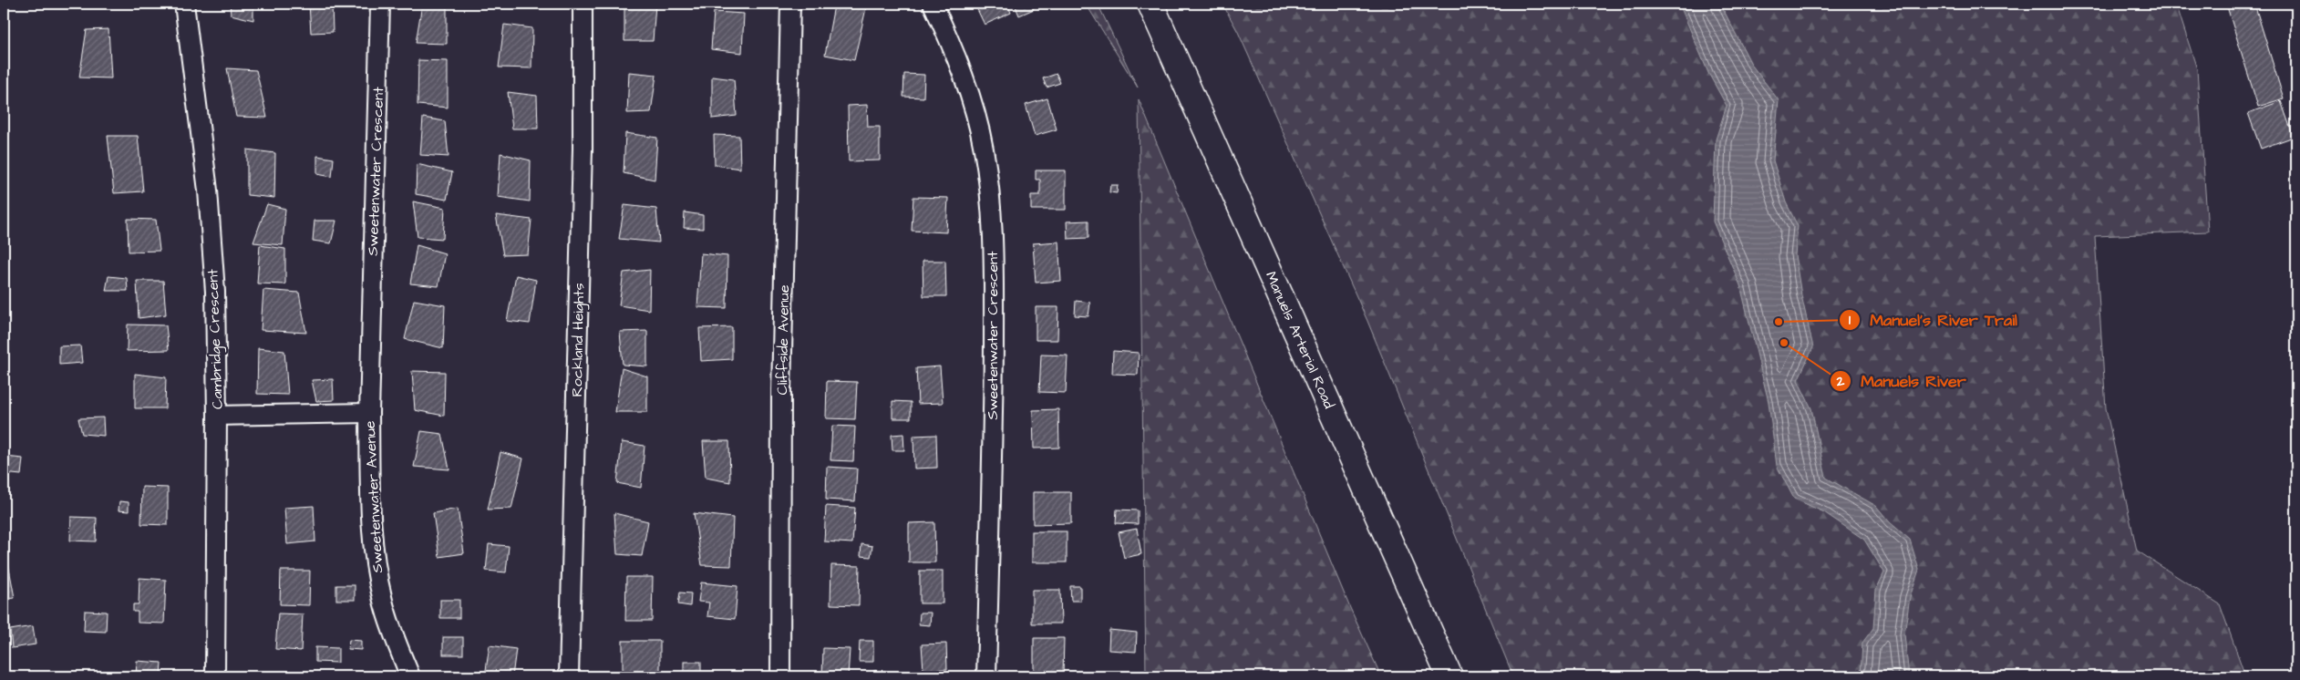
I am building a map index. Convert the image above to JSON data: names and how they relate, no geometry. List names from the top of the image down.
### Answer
{
  "streets": {
    "main road": ["Manuels Arterial Road"],
    "street": [
      "Sweetenwater Crescent",
      "Cambridge Crescent",
      "Rockland Heights",
      "Cliffside Avenue",
      "Sweetenwater Avenue"
    ]
  },
  "crossings": [
    ["Sweetenwater Crescent", "Sweetenwater Avenue"]
  ],
  "places": ["Manuel's River Trail", "Manuels River"]
}
